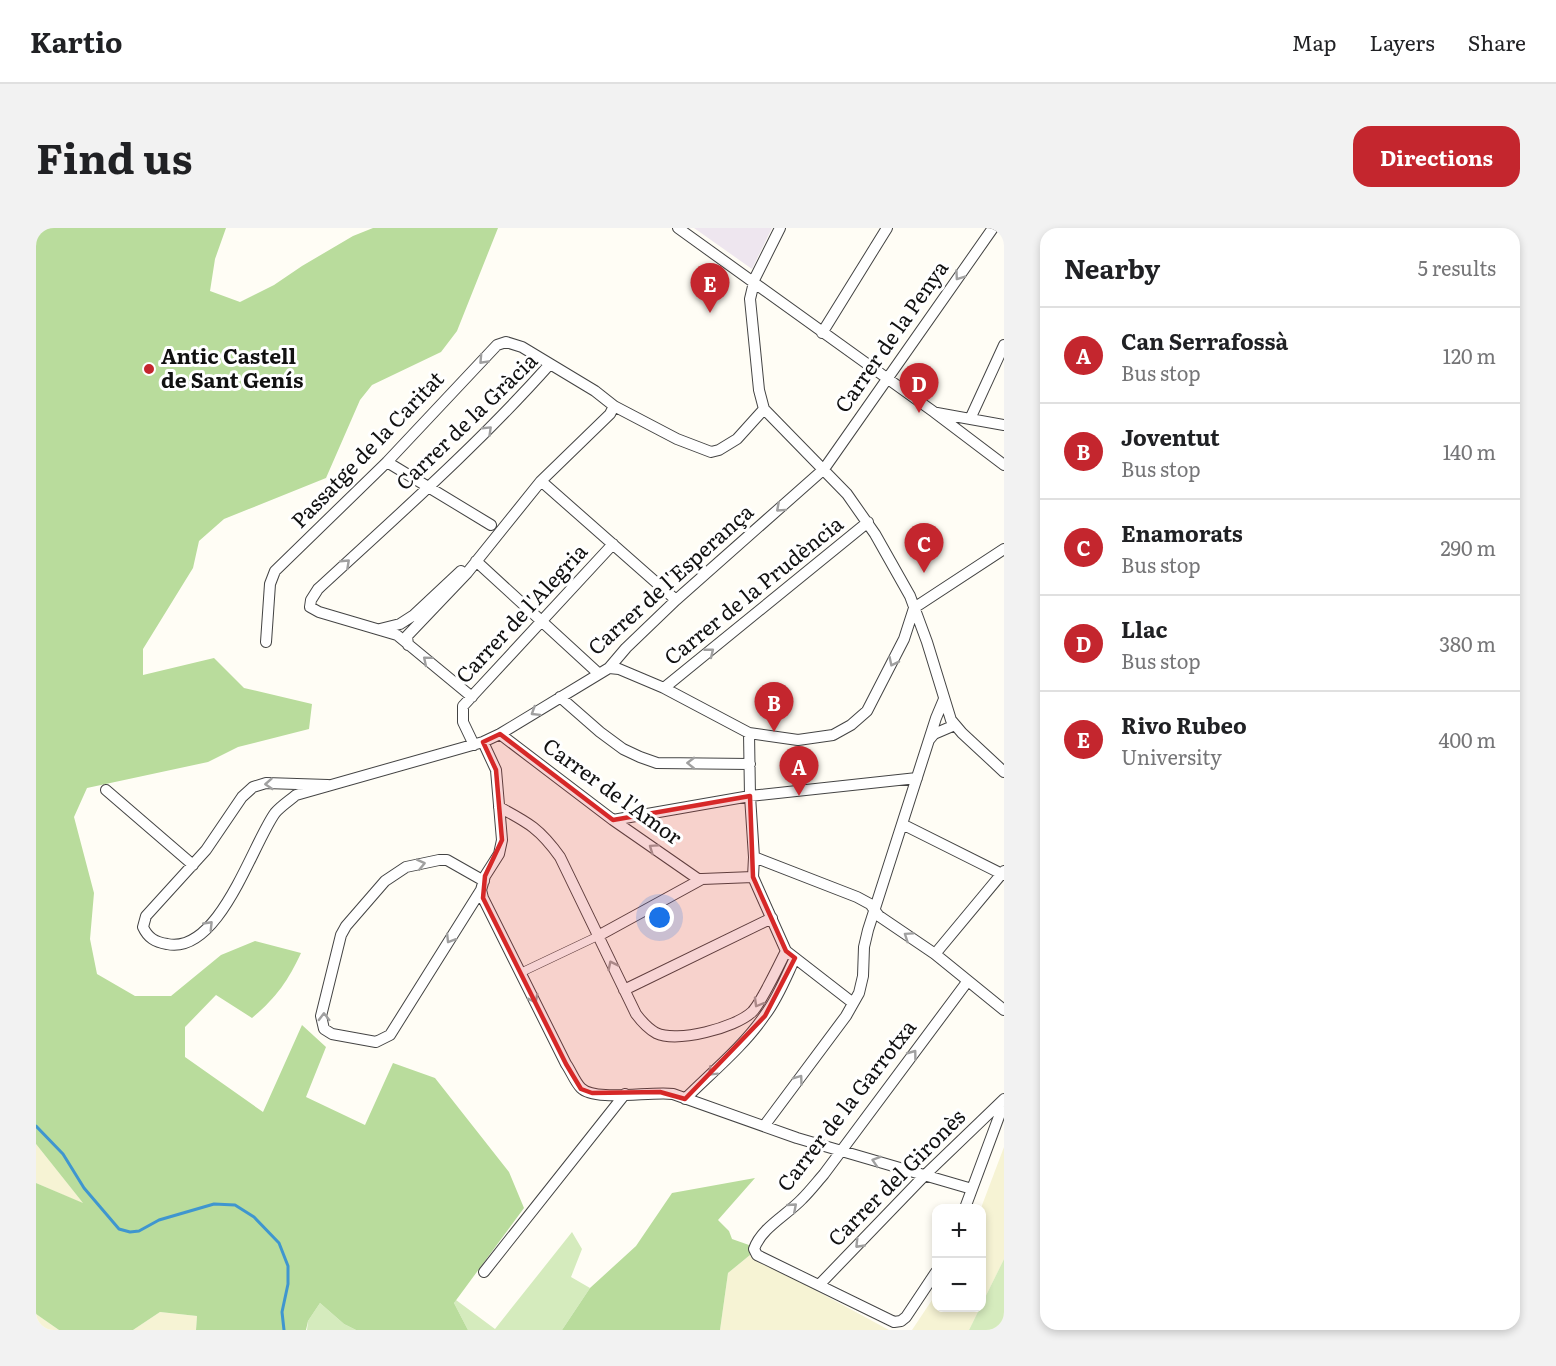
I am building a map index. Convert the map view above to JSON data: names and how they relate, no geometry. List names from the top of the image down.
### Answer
{
  "streets": {
    "street": [
      "Carrer de la Penya",
      "Carrer de la Gràcia",
      "Passatge de la Caritat",
      "Carrer de l'Esperança",
      "Carrer de la Prudència",
      "Carrer de l'Alegria",
      "Carrer de l'Amor",
      "Carrer de la Garrotxa",
      "Carrer del Gironès"
    ]
  },
  "crossings": [
    ["Carrer de la Penya", "Carrer de l'Esperança"],
    ["Carrer de la Gràcia", "Passatge de la Caritat"],
    ["Carrer de l'Esperança", "Carrer de l'Alegria"],
    ["Carrer de l'Esperança", "Carrer de l'Amor"],
    ["Carrer de la Garrotxa", "Carrer del Gironès"]
  ],
  "one_way": ["Passatge de la Caritat", "Carrer de la Prudència", "Carrer del Gironès"],
  "places": ["Antic Castell de Sant Genís"],
  "page": {
    "header": "Kartio",
    "nav": ["Map", "Layers", "Share"],
    "title": "Find us",
    "buttons": "Directions",
    "heading": ["Nearby", "5 results"],
    "pins": [
      "E",
      "D",
      "C",
      "B",
      "A"
    ],
    "list": [
      {
        "mark": "A",
        "name": "Can Serrafossà",
        "note": "Bus stop",
        "value": "120 m"
      },
      {
        "mark": "B",
        "name": "Joventut",
        "note": "Bus stop",
        "value": "140 m"
      },
      {
        "mark": "C",
        "name": "Enamorats",
        "note": "Bus stop",
        "value": "290 m"
      },
      {
        "mark": "D",
        "name": "Llac",
        "note": "Bus stop",
        "value": "380 m"
      },
      {
        "mark": "E",
        "name": "Rivo Rubeo",
        "note": "University",
        "value": "400 m"
      }
    ],
    "map_buttons": ["+", "−"]
  }
}
